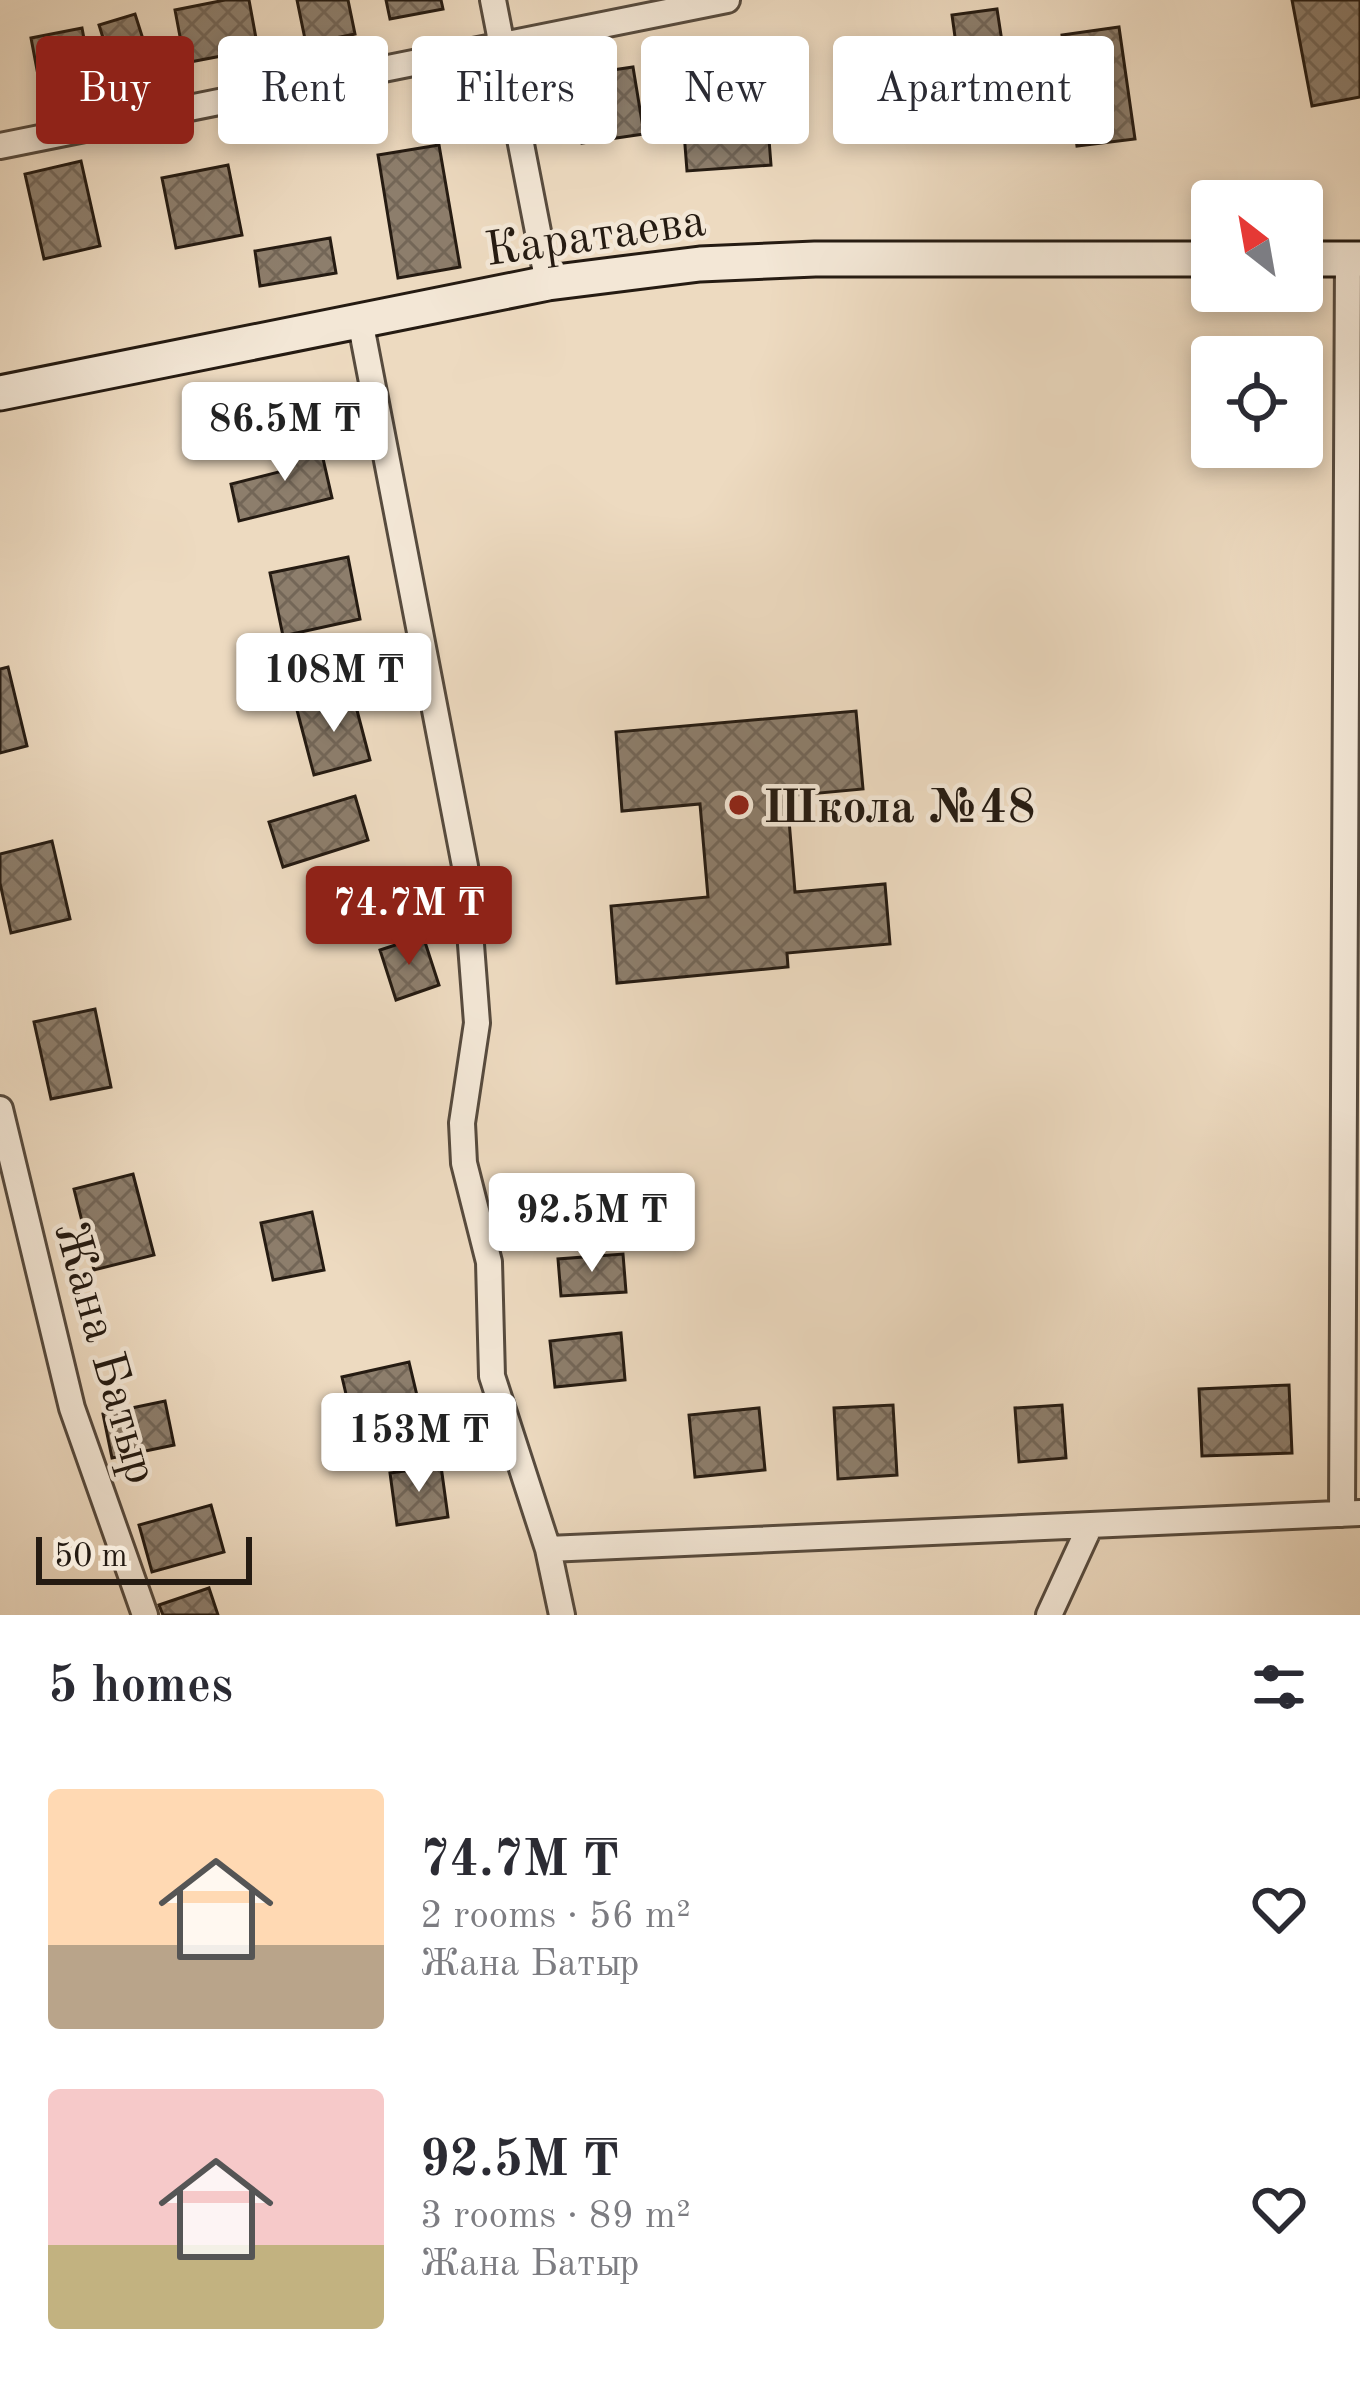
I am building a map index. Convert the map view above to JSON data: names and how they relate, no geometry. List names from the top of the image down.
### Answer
{
  "streets": {
    "street": ["Каратаева", "Жана Батыр"]
  },
  "places": ["Школа №48"],
  "scale_bar": "50 m",
  "north": "top left",
  "page": {
    "chip": [
      "Buy",
      "Rent",
      "Filters",
      "New",
      "Apartment"
    ],
    "price": [
      "86.5M ₸",
      "108M ₸",
      "74.7M ₸",
      "92.5M ₸",
      "153M ₸"
    ],
    "scale": "50 m",
    "heading": "5 homes",
    "list": [
      {
        "name": "74.7M ₸",
        "note": "2 rooms · 56 m² · Жана Батыр"
      },
      {
        "name": "92.5M ₸",
        "note": "3 rooms · 89 m² · Жана Батыр"
      }
    ]
  }
}
